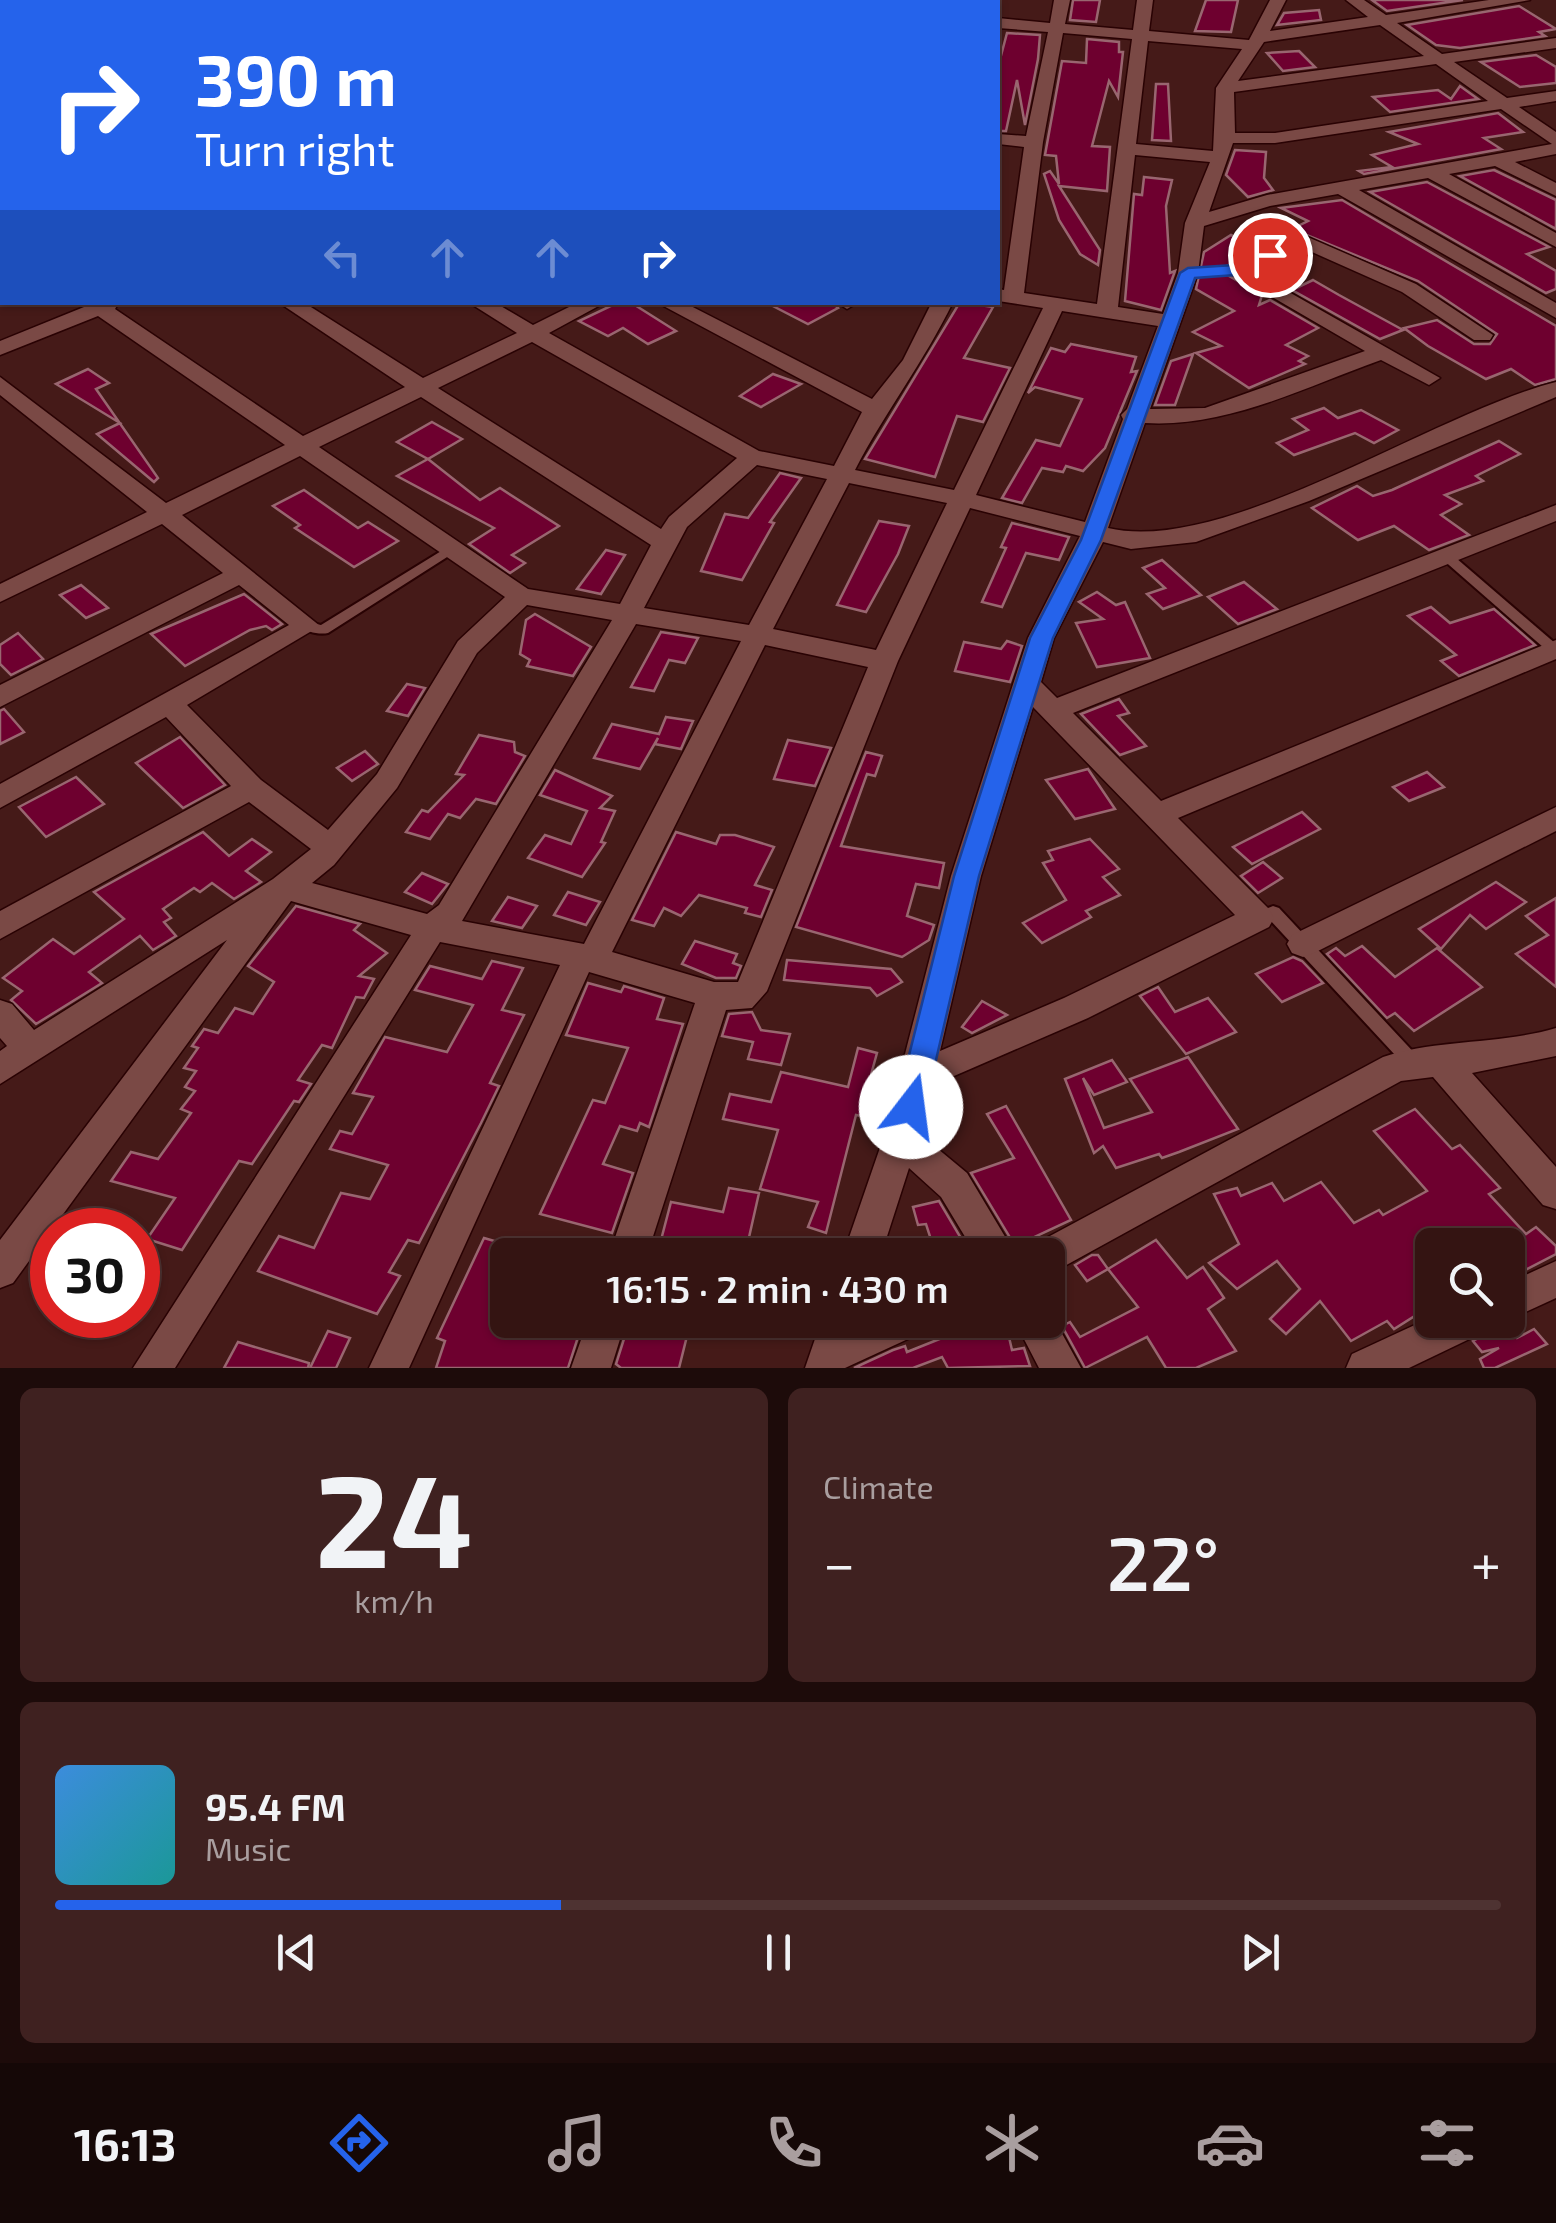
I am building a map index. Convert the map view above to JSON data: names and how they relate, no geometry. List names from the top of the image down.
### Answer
{
  "page": {
    "turn": ["390 m", "Turn right"],
    "limit": "30",
    "trip": "16:15 · 2 min · 430 m",
    "tile": [
      ["24", "km/h"],
      "Climate"
    ],
    "heat": ["−", "22°", "+"],
    "song": ["95.4 FM", "Music"],
    "tabs": "16:13"
  }
}
